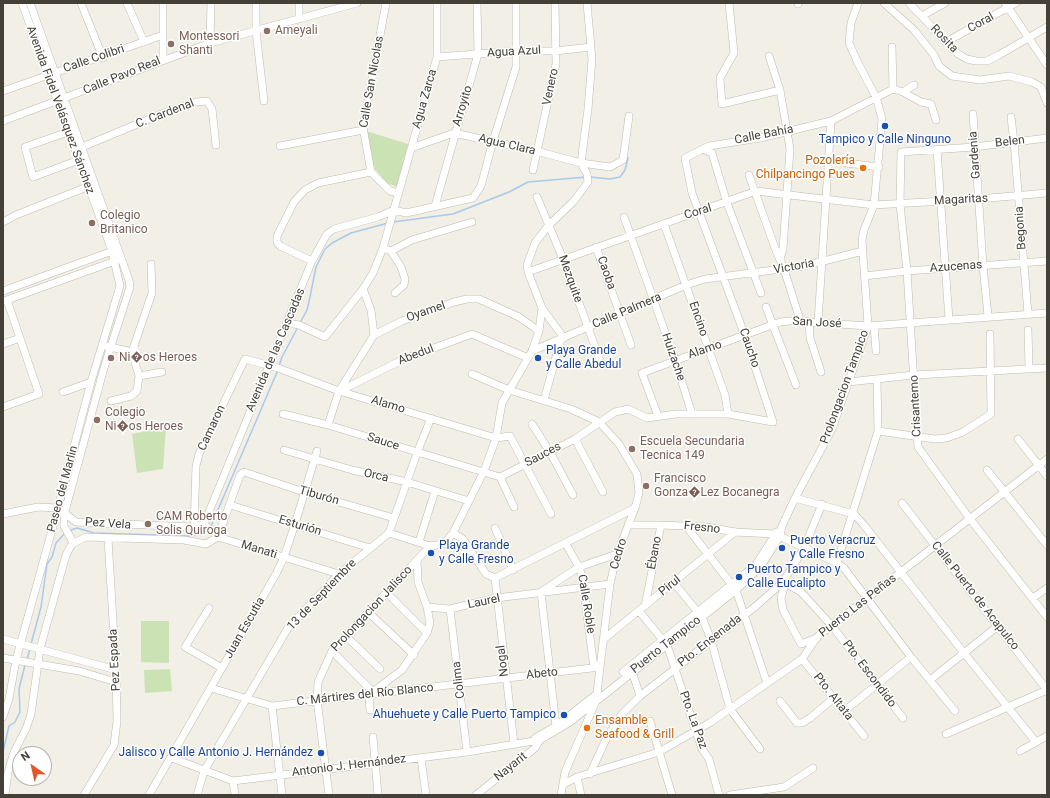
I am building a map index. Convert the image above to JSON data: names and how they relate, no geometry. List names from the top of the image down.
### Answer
{
  "streets": {
    "street": [
      "Coral",
      "Rosita",
      "Agua Azul",
      "Calle Colibri",
      "Calle Pavo Real",
      "Calle San Nicolas",
      "Venero",
      "Agua Zarca",
      "Arroyito",
      "Avenida Fidel Velásquez Sánchez",
      "C. Cardenal",
      "Calle Bahía",
      "Belen",
      "Agua Clara",
      "Gardenia",
      "Magaritas",
      "Begonia",
      "Victoria",
      "Azucenas",
      "Caoba",
      "Mezquite",
      "Calle Palmera",
      "Oyamel",
      "Encino",
      "San José",
      "Caucho",
      "Avenida de las Cascadas",
      "Alamo",
      "Abedul",
      "Huizache",
      "Prolongacion Tampico",
      "Crisantemo",
      "Camaron",
      "Sauce",
      "Sauces",
      "Orca",
      "Paseo del Marlin",
      "Tiburón",
      "Pez Vela",
      "Esturión",
      "Fresno",
      "Manati",
      "Ébano",
      "Cedro",
      "Pirul",
      "13 de Septiembre",
      "Calle Puerto de Acapulco",
      "Laurel",
      "Calle Roble",
      "Puerto Las Peñas",
      "Prolongacion Jalisco",
      "Juan Escutia",
      "Pto. Ensenada",
      "Puerto Tampico",
      "Pez Espada",
      "Nogal",
      "Abeto",
      "Pto. Escondido",
      "Colima",
      "C. Mártires del Río Blanco",
      "Pto. Altata",
      "Pto. La Paz",
      "Antonio J. Hernández",
      "Nayarit"
    ]
  },
  "crossings": [
    ["Coral", "Rosita"],
    ["Coral", "Magaritas"],
    ["Coral", "Caoba"],
    ["Coral", "Mezquite"],
    ["Coral", "Encino"],
    ["Coral", "Caucho"],
    ["Coral", "Huizache"],
    ["Coral", "Prolongacion Tampico"],
    ["Agua Azul", "Venero"],
    ["Agua Azul", "Agua Zarca"],
    ["Agua Azul", "Arroyito"],
    ["Calle Colibri", "Avenida Fidel Velásquez Sánchez"],
    ["Calle Pavo Real", "Avenida Fidel Velásquez Sánchez"],
    ["Venero", "Agua Clara"],
    ["Agua Zarca", "Avenida de las Cascadas"],
    ["Arroyito", "Agua Clara"],
    ["Avenida Fidel Velásquez Sánchez", "C. Cardenal"],
    ["Avenida Fidel Velásquez Sánchez", "Paseo del Marlin"],
    ["Calle Bahía", "Caucho"],
    ["Calle Bahía", "Prolongacion Tampico"],
    ["Belen", "Gardenia"],
    ["Belen", "Begonia"],
    ["Belen", "Crisantemo"],
    ["Gardenia", "Magaritas"],
    ["Gardenia", "Azucenas"],
    ["Gardenia", "San José"],
    ["Magaritas", "Begonia"],
    ["Magaritas", "Prolongacion Tampico"],
    ["Magaritas", "Crisantemo"],
    ["Begonia", "Azucenas"],
    ["Begonia", "San José"],
    ["Victoria", "Calle Palmera"],
    ["Victoria", "Caucho"],
    ["Victoria", "Prolongacion Tampico"],
    ["Azucenas", "Prolongacion Tampico"],
    ["Azucenas", "Crisantemo"],
    ["Caoba", "Calle Palmera"],
    ["Mezquite", "Calle Palmera"],
    ["Calle Palmera", "Encino"],
    ["Calle Palmera", "Caucho"],
    ["Calle Palmera", "Huizache"],
    ["Encino", "Caucho"],
    ["Encino", "Alamo"],
    ["San José", "Caucho"],
    ["San José", "Alamo"],
    ["San José", "Prolongacion Tampico"],
    ["San José", "Crisantemo"],
    ["Caucho", "Alamo"],
    ["Avenida de las Cascadas", "Alamo"],
    ["Avenida de las Cascadas", "Camaron"],
    ["Alamo", "Abedul"],
    ["Alamo", "Huizache"],
    ["Alamo", "Camaron"],
    ["Alamo", "Sauces"],
    ["Prolongacion Tampico", "Fresno"],
    ["Prolongacion Tampico", "Puerto Tampico"],
    ["Crisantemo", "Puerto Las Peñas"],
    ["Camaron", "Pez Vela"],
    ["Sauces", "Cedro"],
    ["Orca", "Juan Escutia"],
    ["Paseo del Marlin", "Pez Vela"],
    ["Paseo del Marlin", "Pez Espada"],
    ["Tiburón", "Esturión"],
    ["Tiburón", "Juan Escutia"],
    ["Esturión", "13 de Septiembre"],
    ["Esturión", "Juan Escutia"],
    ["Fresno", "Ébano"],
    ["Fresno", "Cedro"],
    ["Fresno", "Pirul"],
    ["Fresno", "Puerto Tampico"],
    ["Manati", "13 de Septiembre"],
    ["Manati", "Juan Escutia"],
    ["Ébano", "Pirul"],
    ["Cedro", "Pirul"],
    ["Cedro", "Laurel"],
    ["Cedro", "Calle Roble"],
    ["Cedro", "Puerto Tampico"],
    ["Cedro", "Abeto"],
    ["13 de Septiembre", "Antonio J. Hernández"],
    ["Calle Puerto de Acapulco", "Puerto Las Peñas"],
    ["Laurel", "Calle Roble"],
    ["Laurel", "Nogal"],
    ["Laurel", "Colima"],
    ["Calle Roble", "Abeto"],
    ["Puerto Las Peñas", "Pto. Ensenada"],
    ["Puerto Las Peñas", "Pto. Escondido"],
    ["Puerto Las Peñas", "Pto. Altata"],
    ["Puerto Las Peñas", "Pto. La Paz"],
    ["Prolongacion Jalisco", "C. Mártires del Río Blanco"],
    ["Prolongacion Jalisco", "Antonio J. Hernández"],
    ["Juan Escutia", "Antonio J. Hernández"],
    ["Pto. Ensenada", "Pto. Escondido"],
    ["Pto. Ensenada", "Pto. La Paz"],
    ["Puerto Tampico", "Pto. La Paz"],
    ["Puerto Tampico", "Antonio J. Hernández"],
    ["Puerto Tampico", "Nayarit"],
    ["Nogal", "Abeto"],
    ["Nogal", "Antonio J. Hernández"],
    ["Abeto", "Colima"],
    ["Abeto", "C. Mártires del Río Blanco"],
    ["Colima", "C. Mártires del Río Blanco"],
    ["Colima", "Antonio J. Hernández"],
    ["Antonio J. Hernández", "Nayarit"]
  ],
  "places": [
    "Ameyali",
    "Montessori Shanti",
    "Tampico y Calle Ninguno",
    "Pozolería Chilpancingo Pues",
    "Colegio Britanico",
    "Ni�os Heroes",
    "Playa Grande y Calle Abedul",
    "Colegio Ni�os Heroes",
    "Escuela Secundaria Tecnica 149",
    "Francisco Gonza�Lez Bocanegra",
    "CAM Roberto Solis Quiroga",
    "Puerto Veracruz y Calle Fresno",
    "Playa Grande y Calle Fresno",
    "Puerto Tampico y Calle Eucalipto",
    "Ahuehuete y Calle Puerto Tampico",
    "Ensamble Seafood & Grill",
    "Jalisco y Calle Antonio J. Hernández"
  ],
  "north": "top left"
}
